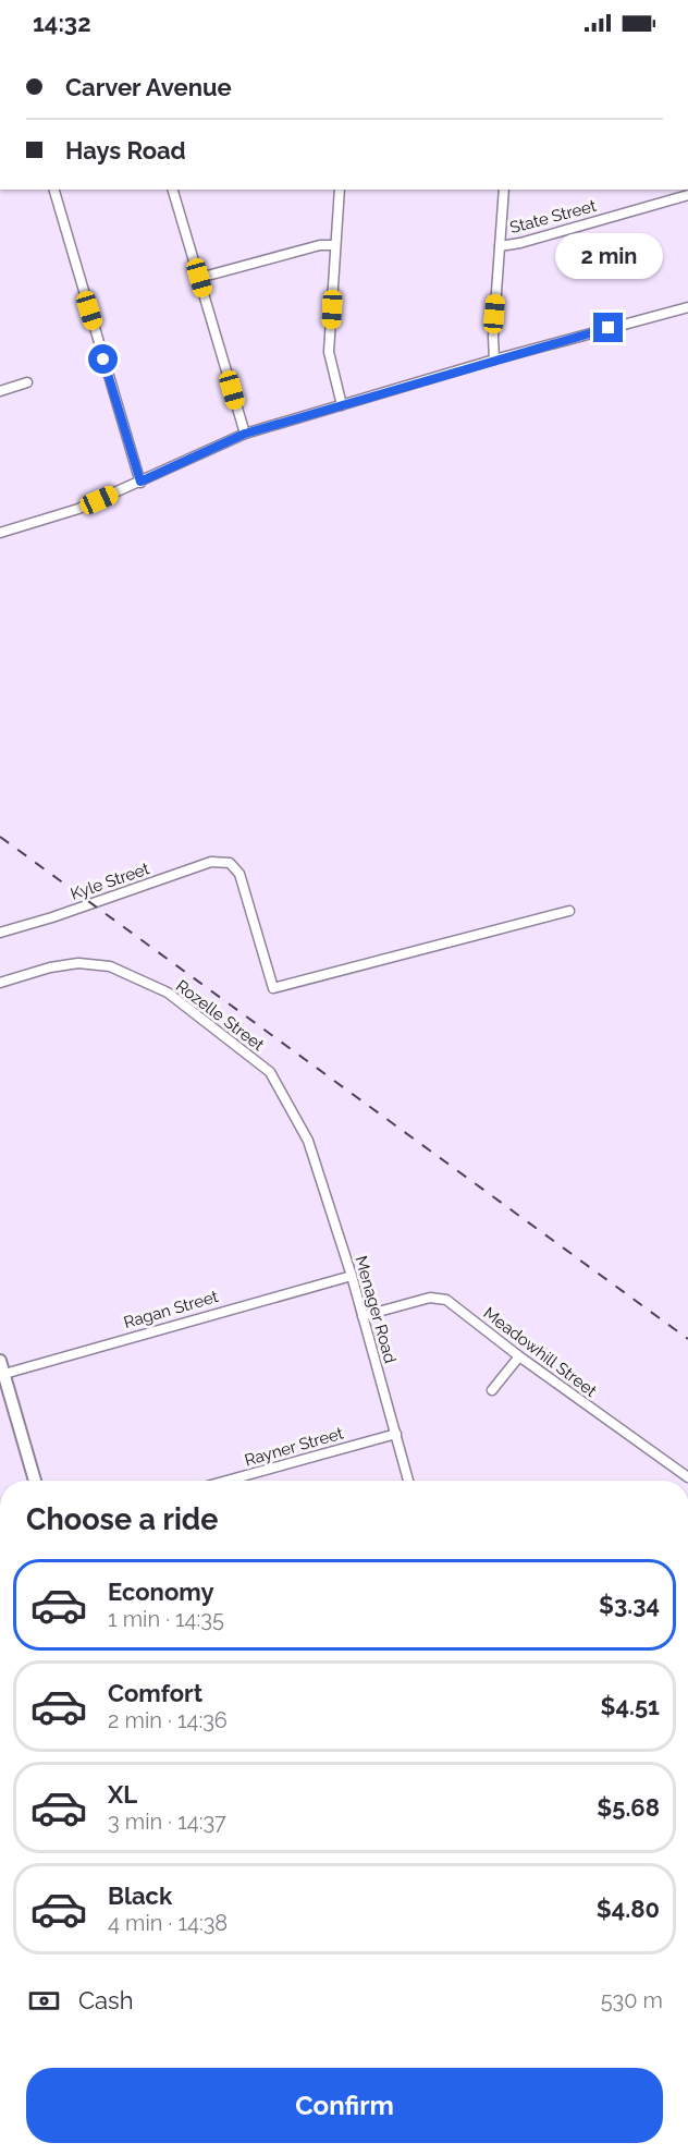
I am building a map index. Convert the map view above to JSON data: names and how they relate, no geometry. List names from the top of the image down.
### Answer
{
  "streets": {
    "street": [
      "State Street",
      "Kyle Street",
      "Rozelle Street",
      "Ragan Street",
      "Menager Road",
      "Meadowhill Street",
      "Rayner Street"
    ]
  },
  "crossings": [
    ["Rozelle Street", "Menager Road"],
    ["Ragan Street", "Menager Road"],
    ["Menager Road", "Meadowhill Street"],
    ["Menager Road", "Rayner Street"]
  ],
  "page": {
    "status": "14:32",
    "banner": ["Carver Avenue", "Hays Road"],
    "bubble": "2 min",
    "heading": "Choose a ride",
    "list": [
      {
        "name": "Economy",
        "note": "1 min · 14:35",
        "value": "$3.34"
      },
      {
        "name": "Comfort",
        "note": "2 min · 14:36",
        "value": "$4.51"
      },
      {
        "name": "XL",
        "note": "3 min · 14:37",
        "value": "$5.68"
      },
      {
        "name": "Black",
        "note": "4 min · 14:38",
        "value": "$4.80"
      }
    ],
    "pay": ["Cash", "530 m"],
    "buttons": "Confirm"
  }
}
